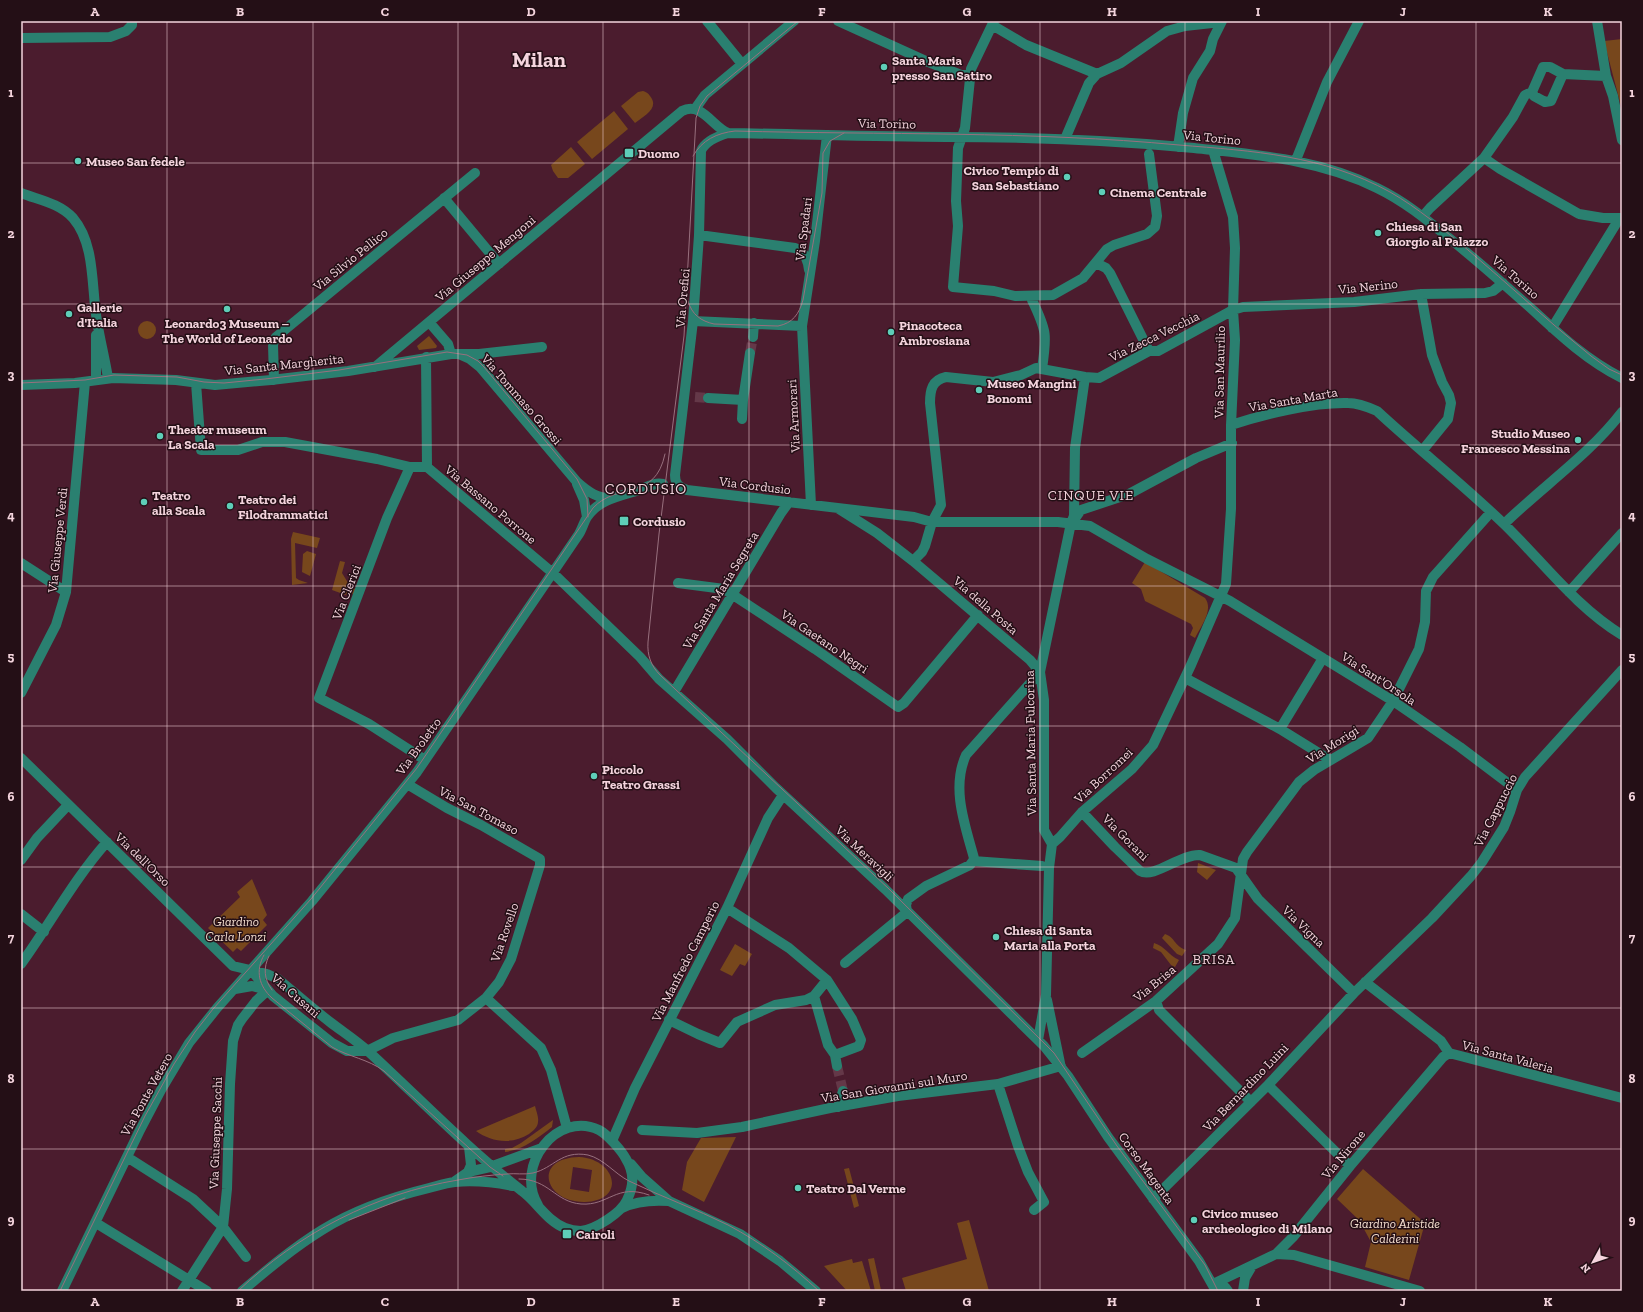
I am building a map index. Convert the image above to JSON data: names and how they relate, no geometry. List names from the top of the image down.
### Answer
{
  "streets": {
    "street": [
      "Via Torino",
      "Via Spadari",
      "Via Giuseppe Mengoni",
      "Via Silvio Pellico",
      "Via Nerino",
      "Via Orefici",
      "Via Zecca Vecchia",
      "Via Santa Margherita",
      "Via San Maurilio",
      "Via Tommaso Grossi",
      "Via Santa Marta",
      "Via Armorari",
      "Via Cordusio",
      "Via Bassano Porrone",
      "Via Giuseppe Verdi",
      "Via Santa Maria Segreta",
      "Via Clerici",
      "Via della Posta",
      "Via Gaetano Negri",
      "Via Sant'Orsola",
      "Via Santa Maria Fulcorina",
      "Via Morigi",
      "Via Broletto",
      "Via Borromei",
      "Via San Tomaso",
      "Via Cappuccio",
      "Via Gorani",
      "Via Meravigli",
      "Via dell'Orso",
      "Via Vigna",
      "Via Rovello",
      "Via Manfredo Camperio",
      "Via Brisa",
      "Via Cusani",
      "Via Santa Valeria",
      "Via San Giovanni sul Muro",
      "Via Bernardino Luini",
      "Via Ponte Vetero",
      "Via Giuseppe Sacchi",
      "Via Nirone",
      "Corso Magenta"
    ]
  },
  "crossings": [
    ["Via Torino", "Via Spadari"],
    ["Via Torino", "Via Nerino"],
    ["Via Torino", "Via Orefici"],
    ["Via Torino", "Via San Maurilio"],
    ["Via Spadari", "Via Armorari"],
    ["Via Giuseppe Mengoni", "Via Santa Margherita"],
    ["Via Silvio Pellico", "Via Santa Margherita"],
    ["Via Nerino", "Via Zecca Vecchia"],
    ["Via Nerino", "Via San Maurilio"],
    ["Via Orefici", "Via Cordusio"],
    ["Via Zecca Vecchia", "Via San Maurilio"],
    ["Via Zecca Vecchia", "Via Santa Maria Fulcorina"],
    ["Via Santa Margherita", "Via Tommaso Grossi"],
    ["Via Santa Margherita", "Via Bassano Porrone"],
    ["Via Santa Margherita", "Via Giuseppe Verdi"],
    ["Via San Maurilio", "Via Santa Marta"],
    ["Via San Maurilio", "Via Sant'Orsola"],
    ["Via San Maurilio", "Via Borromei"],
    ["Via Santa Marta", "Via Morigi"],
    ["Via Armorari", "Via Cordusio"],
    ["Via Cordusio", "Via Santa Maria Segreta"],
    ["Via Cordusio", "Via della Posta"],
    ["Via Cordusio", "Via Sant'Orsola"],
    ["Via Cordusio", "Via Santa Maria Fulcorina"],
    ["Via Bassano Porrone", "Via Clerici"],
    ["Via Bassano Porrone", "Via Broletto"],
    ["Via Bassano Porrone", "Via Meravigli"],
    ["Via Santa Maria Segreta", "Via Gaetano Negri"],
    ["Via Santa Maria Segreta", "Via Meravigli"],
    ["Via Clerici", "Via Broletto"],
    ["Via della Posta", "Via Gaetano Negri"],
    ["Via della Posta", "Via Santa Maria Fulcorina"],
    ["Via Sant'Orsola", "Via Santa Maria Fulcorina"],
    ["Via Sant'Orsola", "Via Morigi"],
    ["Via Sant'Orsola", "Via Borromei"],
    ["Via Sant'Orsola", "Via Cappuccio"],
    ["Via Santa Maria Fulcorina", "Via Borromei"],
    ["Via Morigi", "Via Gorani"],
    ["Via Morigi", "Via Vigna"],
    ["Via Morigi", "Via Brisa"],
    ["Via Broletto", "Via San Tomaso"],
    ["Via Broletto", "Via dell'Orso"],
    ["Via Broletto", "Via Cusani"],
    ["Via Broletto", "Via Ponte Vetero"],
    ["Via Borromei", "Via Gorani"],
    ["Via San Tomaso", "Via Rovello"],
    ["Via Cappuccio", "Via Vigna"],
    ["Via Cappuccio", "Via Santa Valeria"],
    ["Via Cappuccio", "Via Bernardino Luini"],
    ["Via Gorani", "Via Vigna"],
    ["Via Gorani", "Via Brisa"],
    ["Via Meravigli", "Via Manfredo Camperio"],
    ["Via Meravigli", "Via San Giovanni sul Muro"],
    ["Via Meravigli", "Corso Magenta"],
    ["Via dell'Orso", "Via Cusani"],
    ["Via dell'Orso", "Via Ponte Vetero"],
    ["Via Vigna", "Via Brisa"],
    ["Via Vigna", "Via Bernardino Luini"],
    ["Via Rovello", "Via Cusani"],
    ["Via Manfredo Camperio", "Via Cusani"],
    ["Via Cusani", "Via Ponte Vetero"],
    ["Via Cusani", "Via Giuseppe Sacchi"],
    ["Via Santa Valeria", "Via Nirone"],
    ["Via San Giovanni sul Muro", "Corso Magenta"],
    ["Via Bernardino Luini", "Corso Magenta"],
    ["Via Nirone", "Corso Magenta"]
  ],
  "districts": [
    "Milan",
    "CORDUSIO",
    "CINQUE VIE",
    "BRISA"
  ],
  "parks": ["Giardino Carla Lonzi", "Giardino Aristide Calderini"],
  "places": {
    "other": [
      "Santa Maria presso San Satiro",
      "Museo San fedele",
      "Civico Tempio di San Sebastiano",
      "Cinema Centrale",
      "Chiesa di San Giorgio al Palazzo",
      "Leonardo3 Museum – The World of Leonardo",
      "Gallerie d'Italia",
      "Pinacoteca Ambrosiana",
      "Museo Mangini Bonomi",
      "Theater museum La Scala",
      "Studio Museo Francesco Messina",
      "Teatro alla Scala",
      "Teatro dei Filodrammatici",
      "Piccolo Teatro Grassi",
      "Chiesa di Santa Maria alla Porta",
      "Teatro Dal Verme",
      "Civico museo archeologico di Milano"
    ],
    "transit": ["Duomo", "Cordusio", "Cairoli"]
  },
  "north": "bottom left",
  "grid": {
    "columns": [
      "A",
      "B",
      "C",
      "D",
      "E",
      "F",
      "G",
      "H",
      "I",
      "J",
      "K"
    ],
    "rows": [
      "1",
      "2",
      "3",
      "4",
      "5",
      "6",
      "7",
      "8",
      "9"
    ]
  }
}
